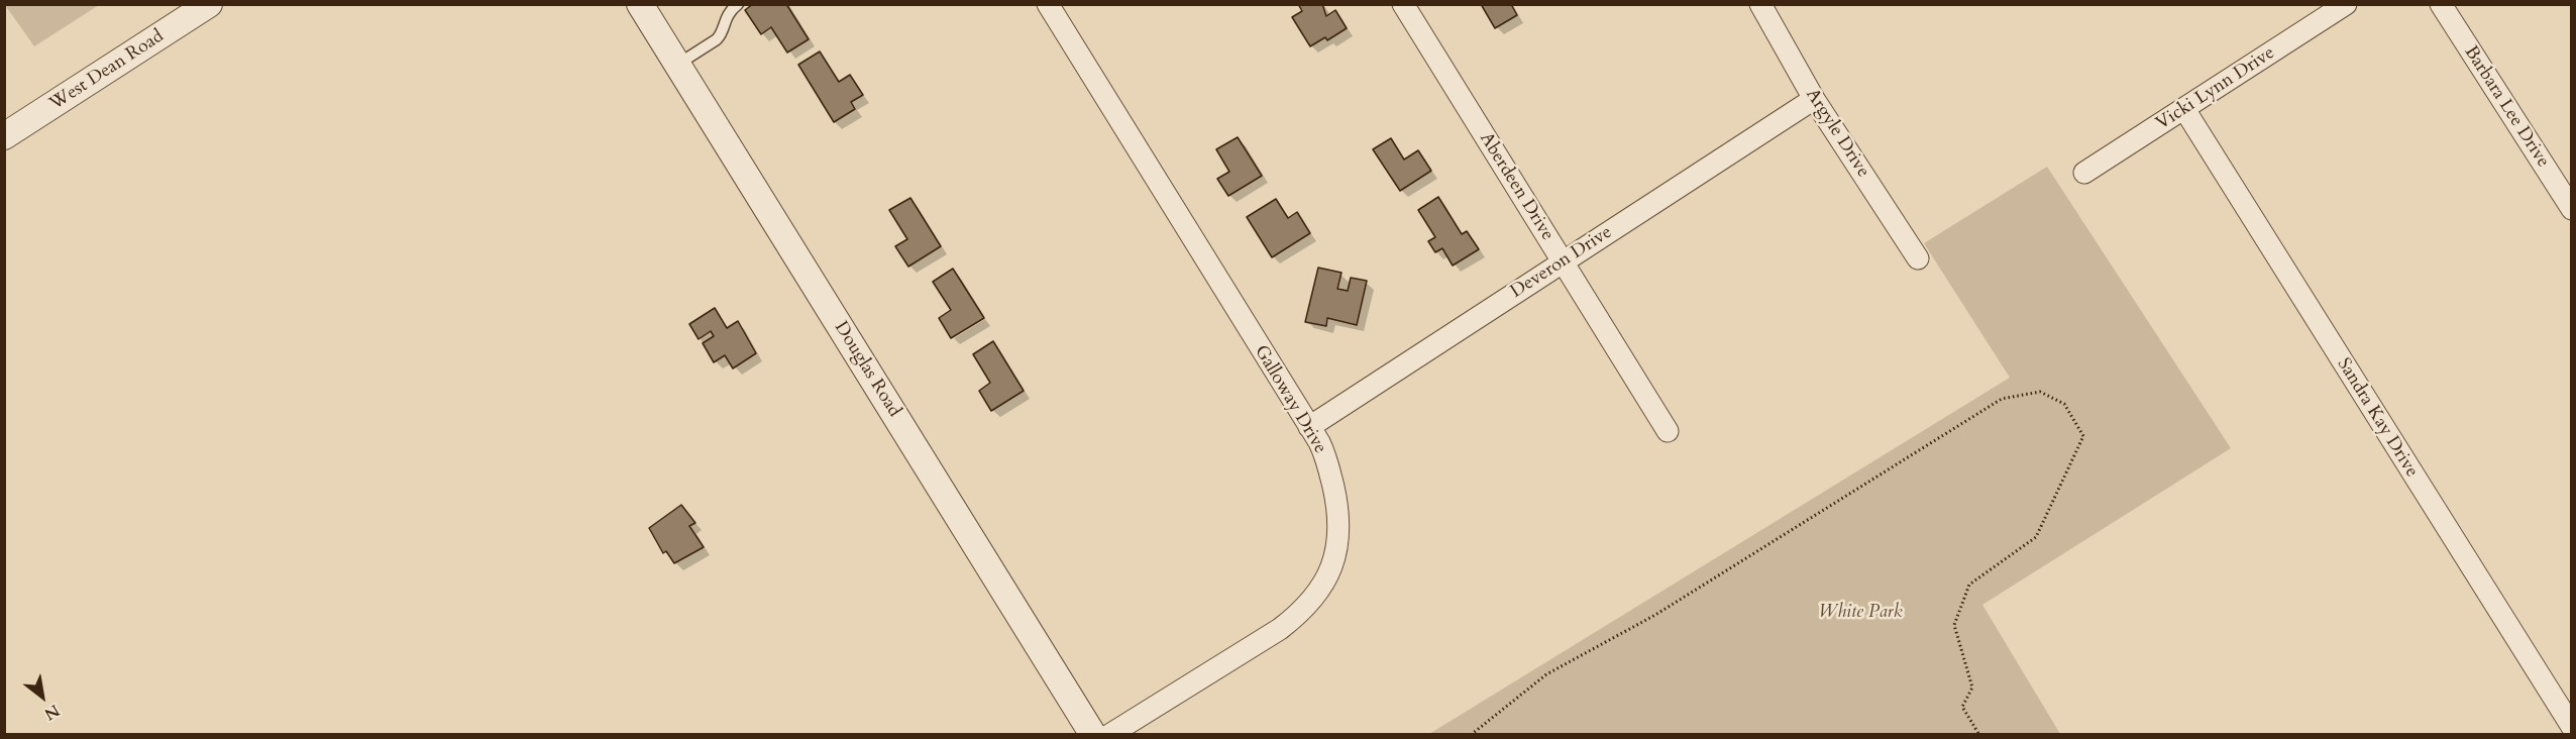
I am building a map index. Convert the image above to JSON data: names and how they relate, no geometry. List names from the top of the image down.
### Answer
{
  "streets": {
    "street": [
      "West Dean Road",
      "Vicki Lynn Drive",
      "Barbara Lee Drive",
      "Argyle Drive",
      "Aberdeen Drive",
      "Deveron Drive",
      "Douglas Road",
      "Galloway Drive",
      "Sandra Kay Drive"
    ]
  },
  "crossings": [
    ["Vicki Lynn Drive", "Sandra Kay Drive"],
    ["Argyle Drive", "Deveron Drive"],
    ["Aberdeen Drive", "Deveron Drive"],
    ["Deveron Drive", "Galloway Drive"]
  ],
  "parks": ["White Park"],
  "north": "bottom right"
}
